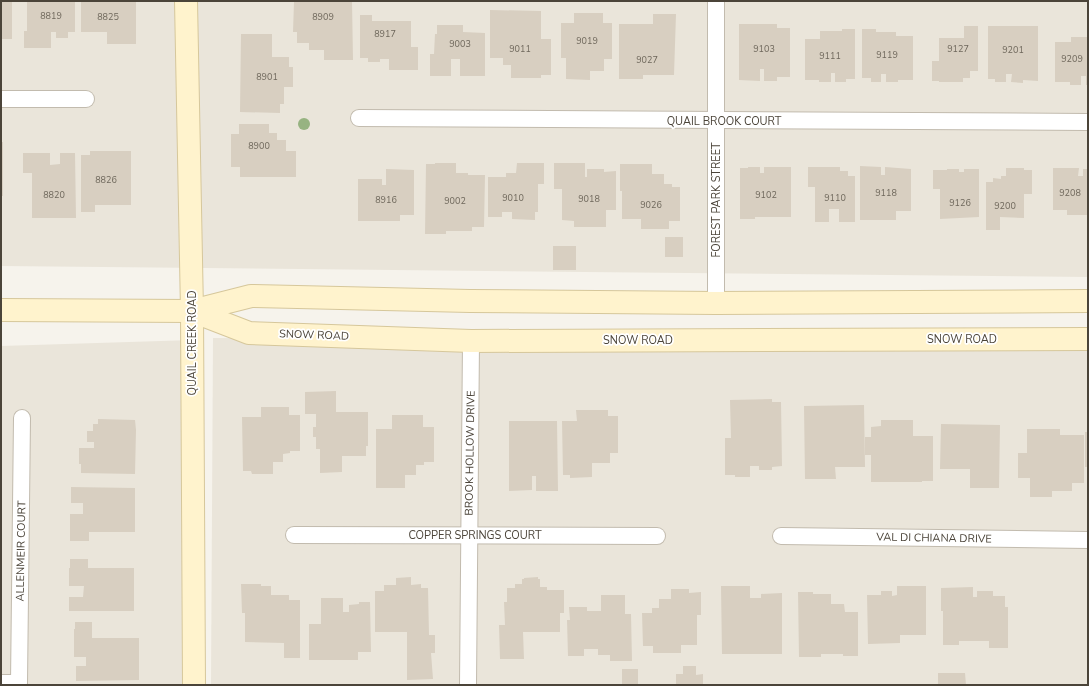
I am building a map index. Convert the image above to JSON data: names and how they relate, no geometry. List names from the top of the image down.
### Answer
{
  "streets": {
    "main road": ["SNOW ROAD", "QUAIL CREEK ROAD"],
    "street": [
      "QUAIL BROOK COURT",
      "FOREST PARK STREET",
      "BROOK HOLLOW DRIVE",
      "COPPER SPRINGS COURT",
      "VAL DI CHIANA DRIVE",
      "ALLENMEIR COURT"
    ]
  },
  "crossings": [
    ["QUAIL BROOK COURT", "FOREST PARK STREET"],
    ["FOREST PARK STREET", "SNOW ROAD"],
    ["SNOW ROAD", "QUAIL CREEK ROAD"],
    ["SNOW ROAD", "BROOK HOLLOW DRIVE"],
    ["BROOK HOLLOW DRIVE", "COPPER SPRINGS COURT"]
  ],
  "house_numbers": [
    "8819",
    "8825",
    "8909",
    "8917",
    "9019",
    "9003",
    "9011",
    "9103",
    "9127",
    "9201",
    "9119",
    "9111",
    "9209",
    "9027",
    "8901",
    "8900",
    "8826",
    "9118",
    "9208",
    "8820",
    "9102",
    "9010",
    "9110",
    "9018",
    "8916",
    "9002",
    "9126",
    "9026",
    "9200"
  ]
}
